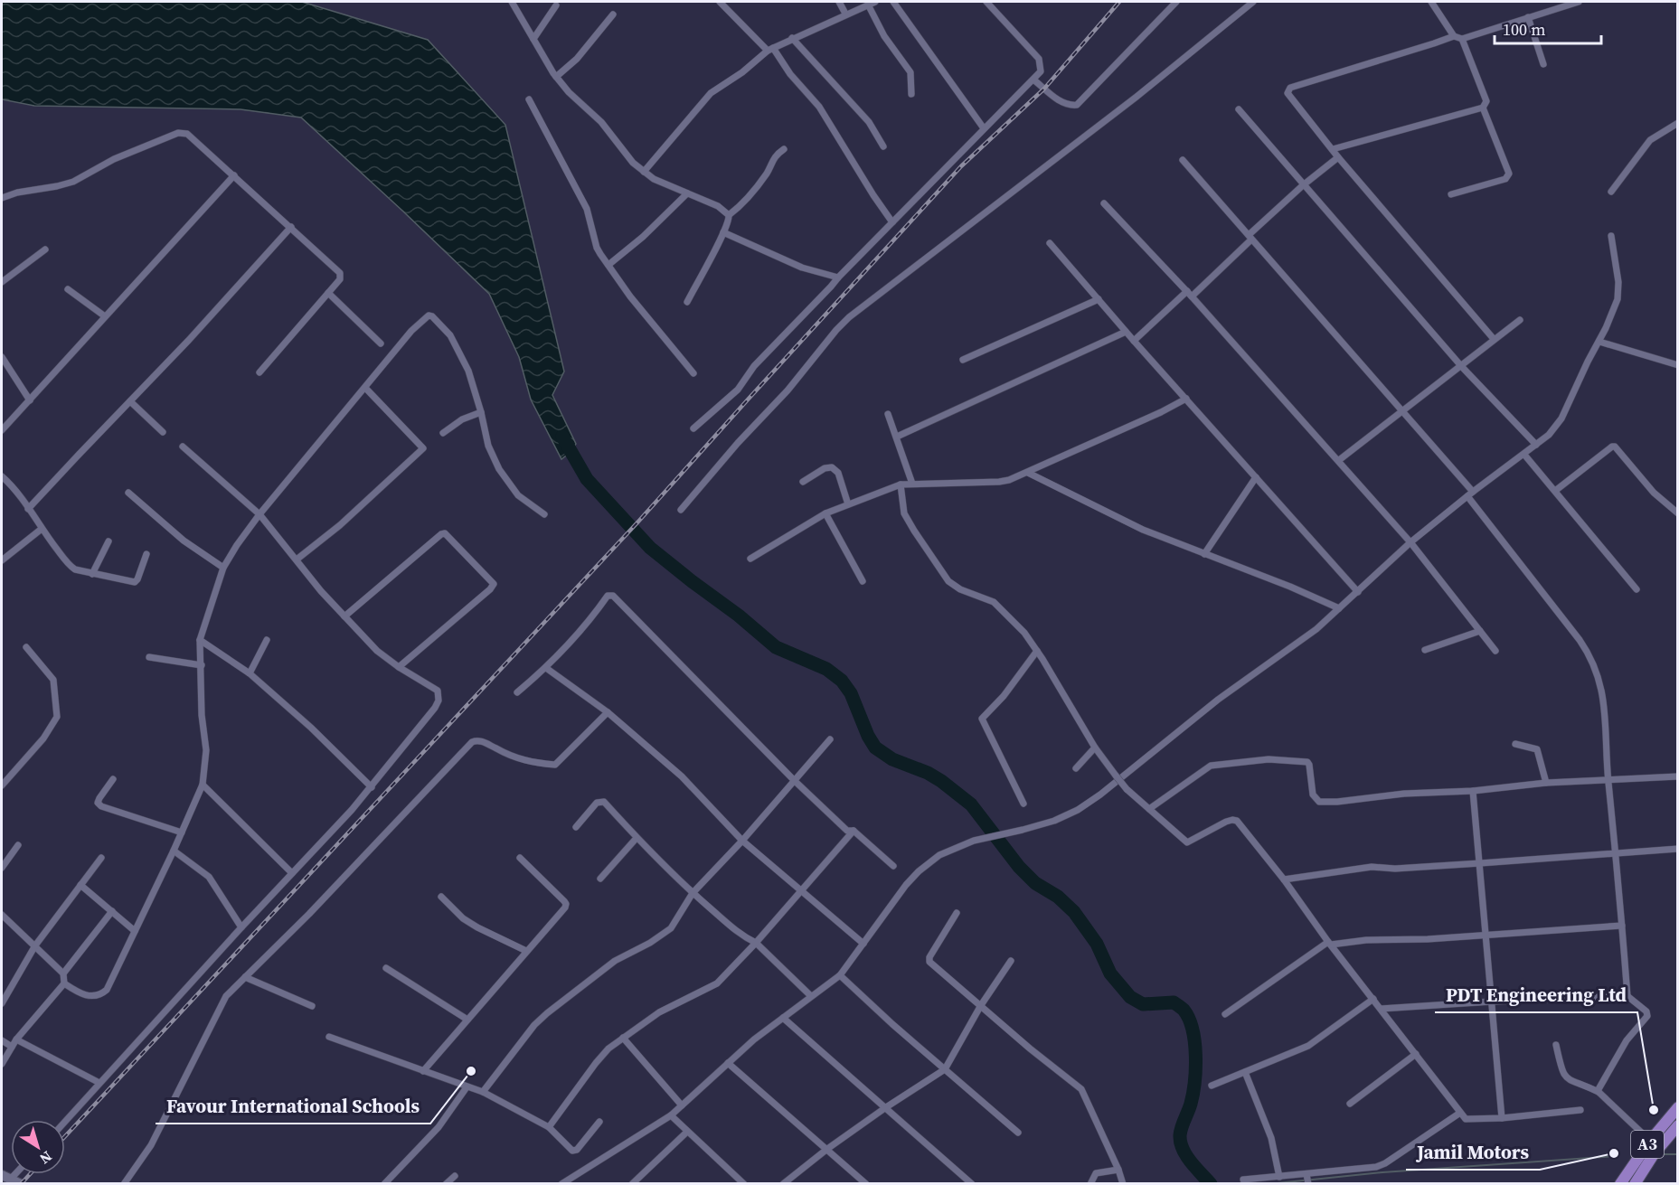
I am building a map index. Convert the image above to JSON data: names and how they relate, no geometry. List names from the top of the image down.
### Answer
{
  "streets": {
    "highway": ["A3"]
  },
  "places": ["Favour International Schools", "PDT Engineering Ltd", "Jamil Motors"],
  "scale_bar": "100 m",
  "north": "bottom right"
}
